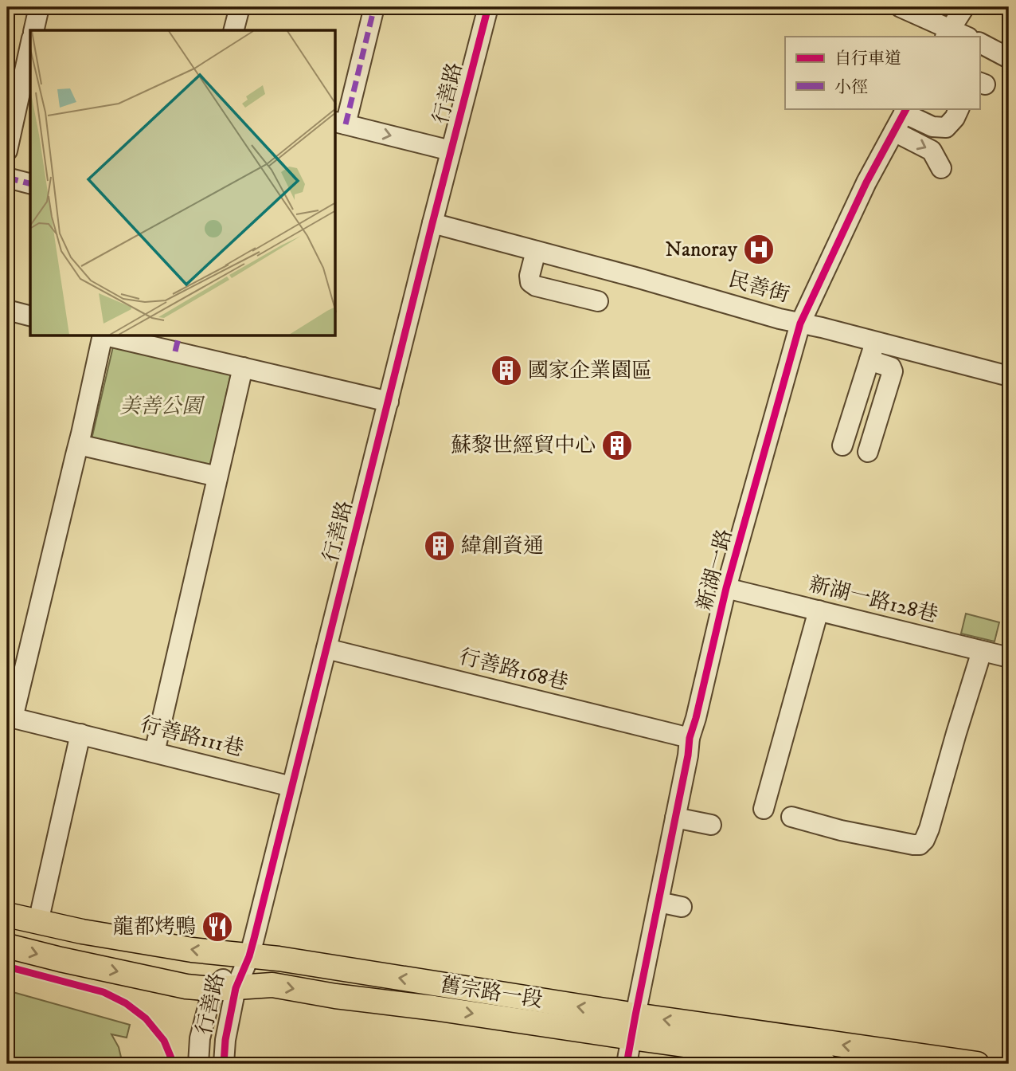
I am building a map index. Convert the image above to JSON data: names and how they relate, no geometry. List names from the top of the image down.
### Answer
{
  "streets": {
    "main road": ["舊宗路一段"],
    "street": [
      "行善路",
      "民善街",
      "新湖一路",
      "新湖一路128巷",
      "行善路168巷",
      "行善路111巷"
    ]
  },
  "crossings": [
    ["行善路", "民善街"],
    ["行善路", "行善路168巷"],
    ["行善路", "行善路111巷"],
    ["行善路", "舊宗路一段"],
    ["民善街", "新湖一路"],
    ["新湖一路", "新湖一路128巷"],
    ["新湖一路", "行善路168巷"],
    ["新湖一路", "舊宗路一段"]
  ],
  "parks": ["美善公園"],
  "places": {
    "hospital": ["Nanoray"],
    "building": ["國家企業園區", "蘇黎世經貿中心", "緯創資通"],
    "restaurant": ["龍都烤鴨"]
  },
  "legend": ["自行車道", "小徑"]
}
